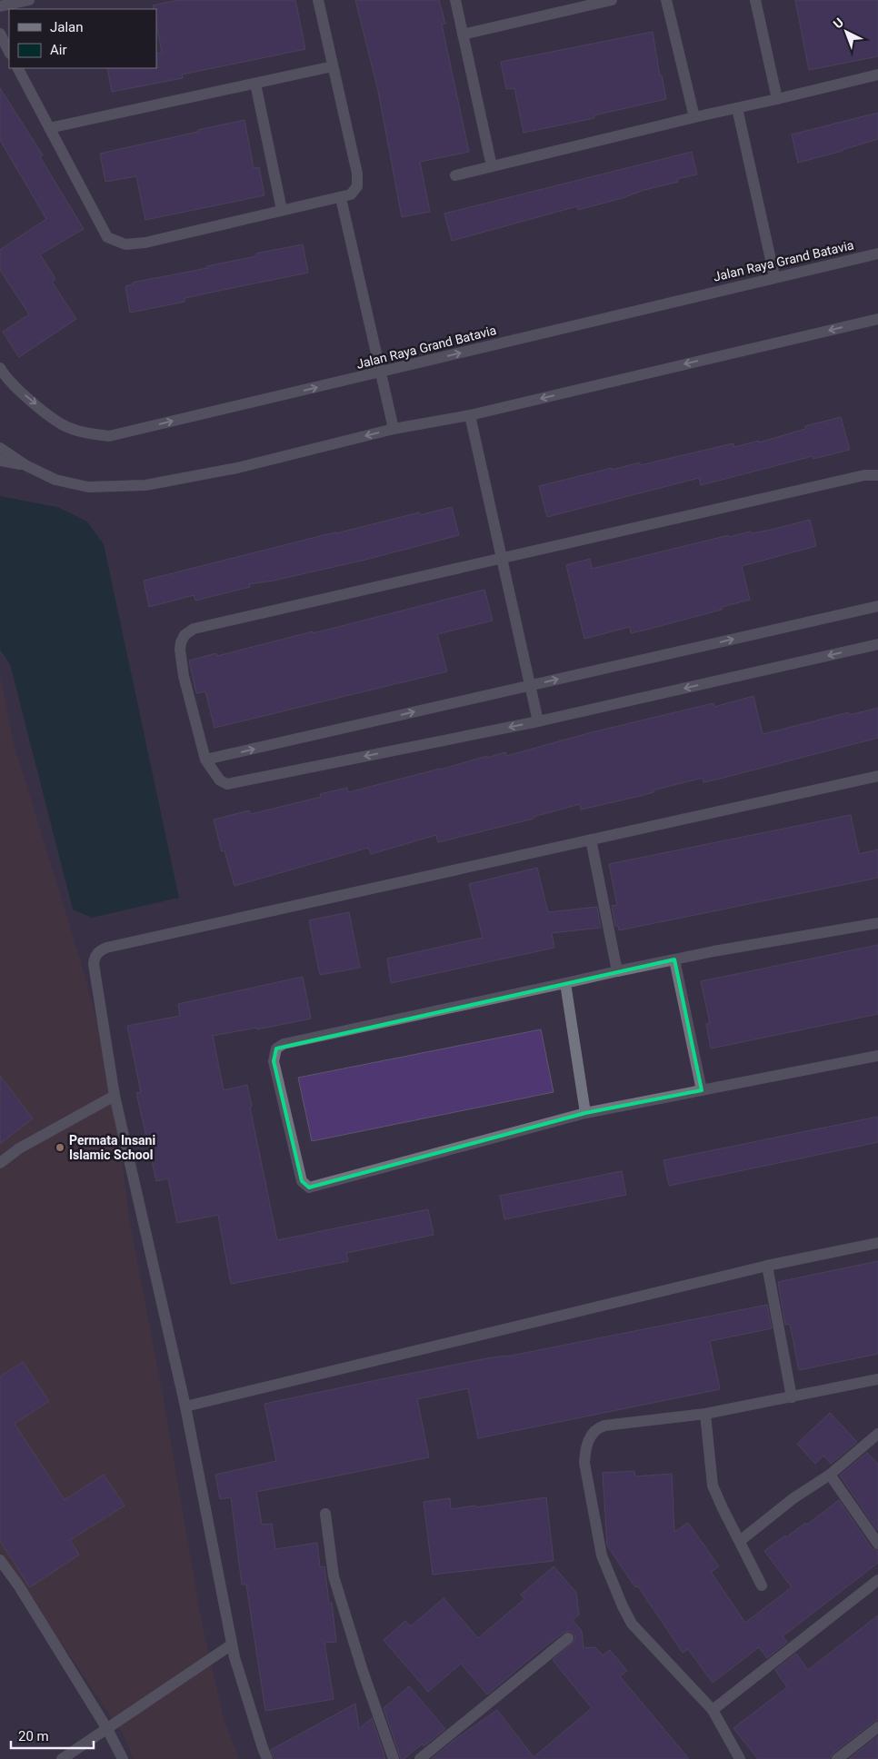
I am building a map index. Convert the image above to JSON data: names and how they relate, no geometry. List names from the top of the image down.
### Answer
{
  "streets": {
    "street": ["Jalan Raya Grand Batavia"]
  },
  "places": ["Permata Insani Islamic School"],
  "legend": ["Jalan", "Air"],
  "scale_bar": "20 m",
  "north": "top left"
}
